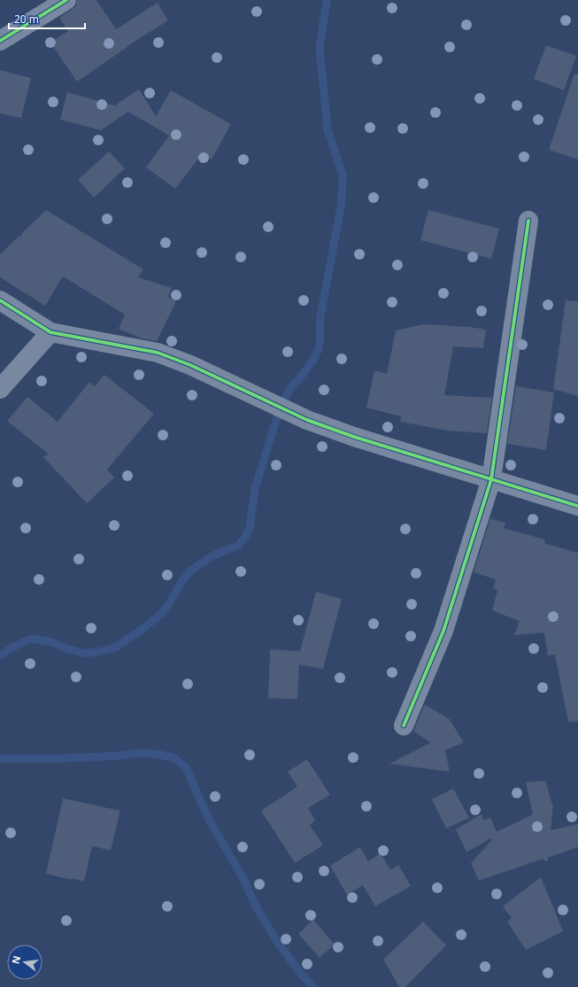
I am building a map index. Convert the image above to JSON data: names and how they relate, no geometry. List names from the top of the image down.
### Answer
{
  "scale_bar": "20 m",
  "north": "left"
}
